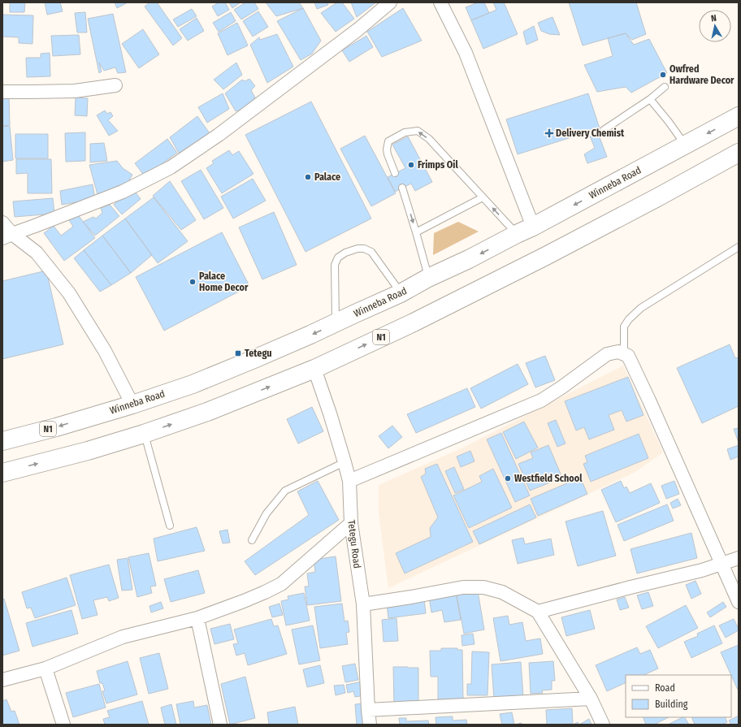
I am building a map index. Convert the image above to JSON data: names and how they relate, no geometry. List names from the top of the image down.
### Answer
{
  "streets": {
    "highway": ["Winneba Road", "N1"],
    "street": ["Tetegu Road"]
  },
  "crossings": [
    ["N1", "Tetegu Road"]
  ],
  "places": {
    "other": [
      "Owfred Hardware Decor",
      "Frimps Oil",
      "Palace",
      "Palace Home Decor",
      "Westfield School"
    ],
    "health": ["Delivery Chemist"],
    "transit": ["Tetegu"]
  },
  "legend": ["Road", "Building"],
  "north": "top"
}
